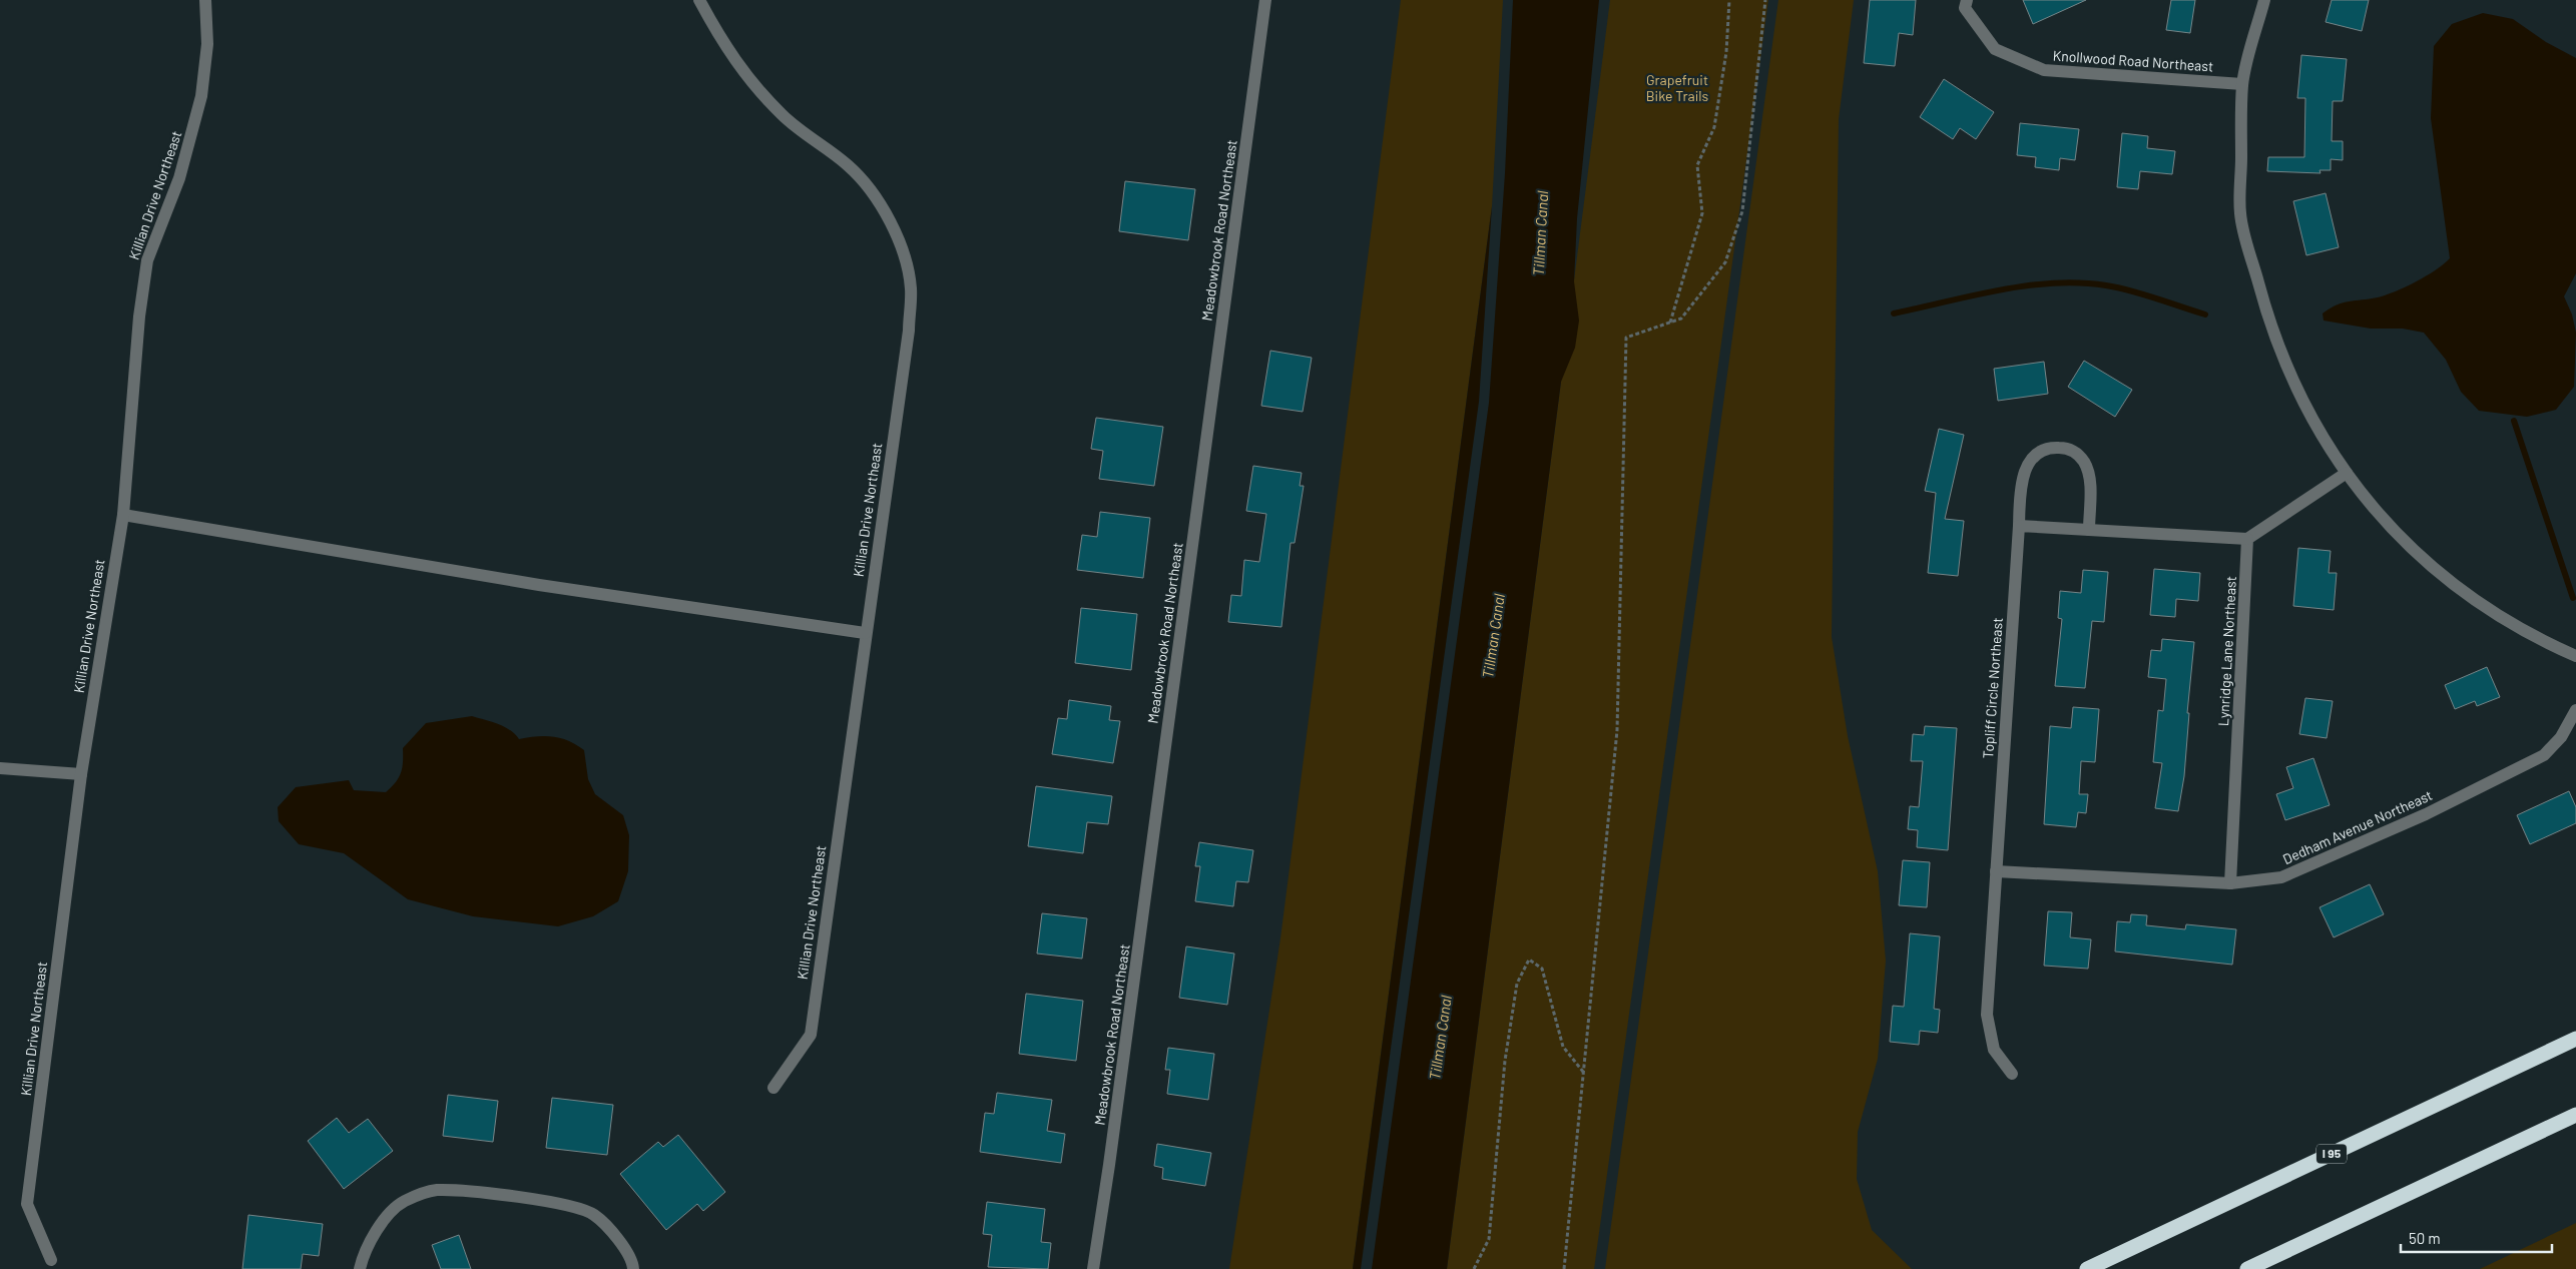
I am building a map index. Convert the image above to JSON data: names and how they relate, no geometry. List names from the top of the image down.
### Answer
{
  "streets": {
    "highway": ["I 95"],
    "street": [
      "Knollwood Road Northeast",
      "Killian Drive Northeast",
      "Meadowbrook Road Northeast",
      "Lynridge Lane Northeast",
      "Topliff Circle Northeast",
      "Dedham Avenue Northeast"
    ]
  },
  "crossings": [
    ["Lynridge Lane Northeast", "Dedham Avenue Northeast"],
    ["Topliff Circle Northeast", "Dedham Avenue Northeast"]
  ],
  "water": ["Tillman Canal"],
  "parks": ["Grapefruit Bike Trails"],
  "scale_bar": "50 m"
}
